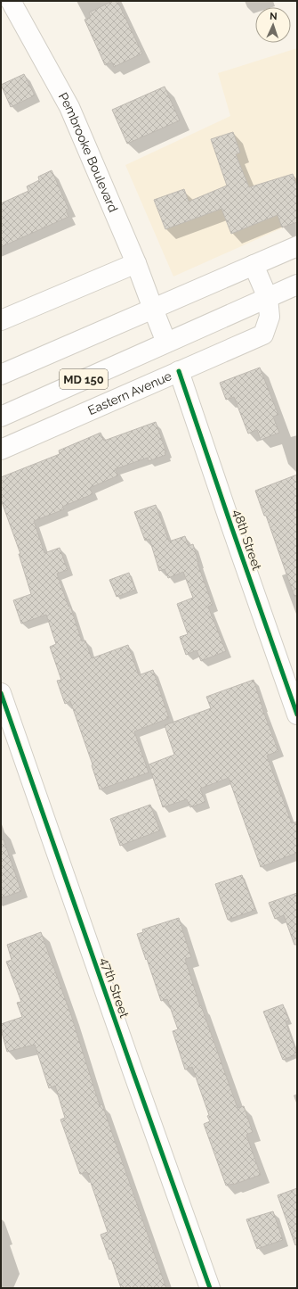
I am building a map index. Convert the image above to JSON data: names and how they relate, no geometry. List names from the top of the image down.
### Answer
{
  "streets": {
    "street": [
      "Pembrooke Boulevard",
      "MD 150",
      "Eastern Avenue",
      "48th Street",
      "47th Street"
    ]
  },
  "crossings": [
    ["Pembrooke Boulevard", "MD 150"],
    ["MD 150", "Eastern Avenue"],
    ["Eastern Avenue", "48th Street"]
  ],
  "north": "top"
}
